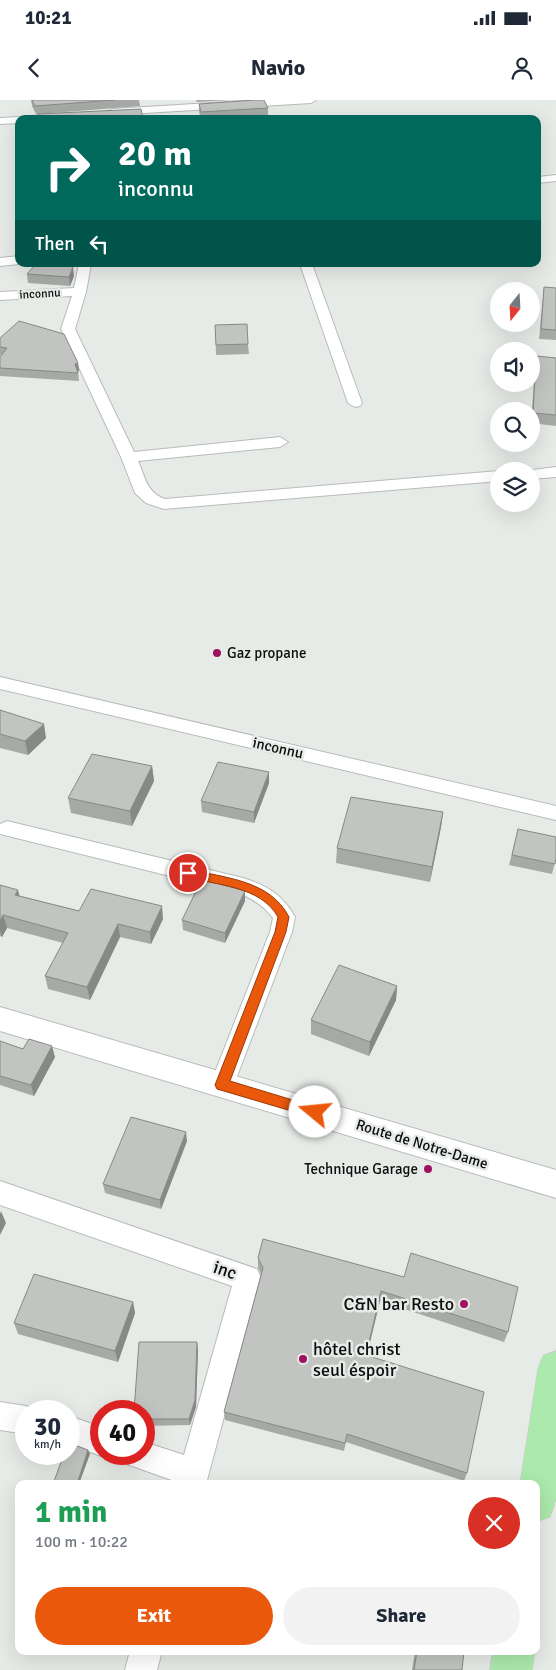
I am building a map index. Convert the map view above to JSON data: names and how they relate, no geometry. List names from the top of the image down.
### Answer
{
  "streets": {
    "street": ["inconnu", "Route de Notre-Dame", "inc"]
  },
  "places": [
    "Gaz propane",
    "Technique Garage",
    "C&N bar Resto",
    "hôtel christ seul éspoir"
  ],
  "north": "bottom",
  "page": {
    "status": "10:21",
    "header": "Navio",
    "turn": ["20 m", "inconnu"],
    "then": "Then",
    "speed": "30 km/h",
    "limit": "40",
    "heading": ["1 min", "100 m · 10:22"],
    "buttons": ["Exit", "Share"]
  }
}
